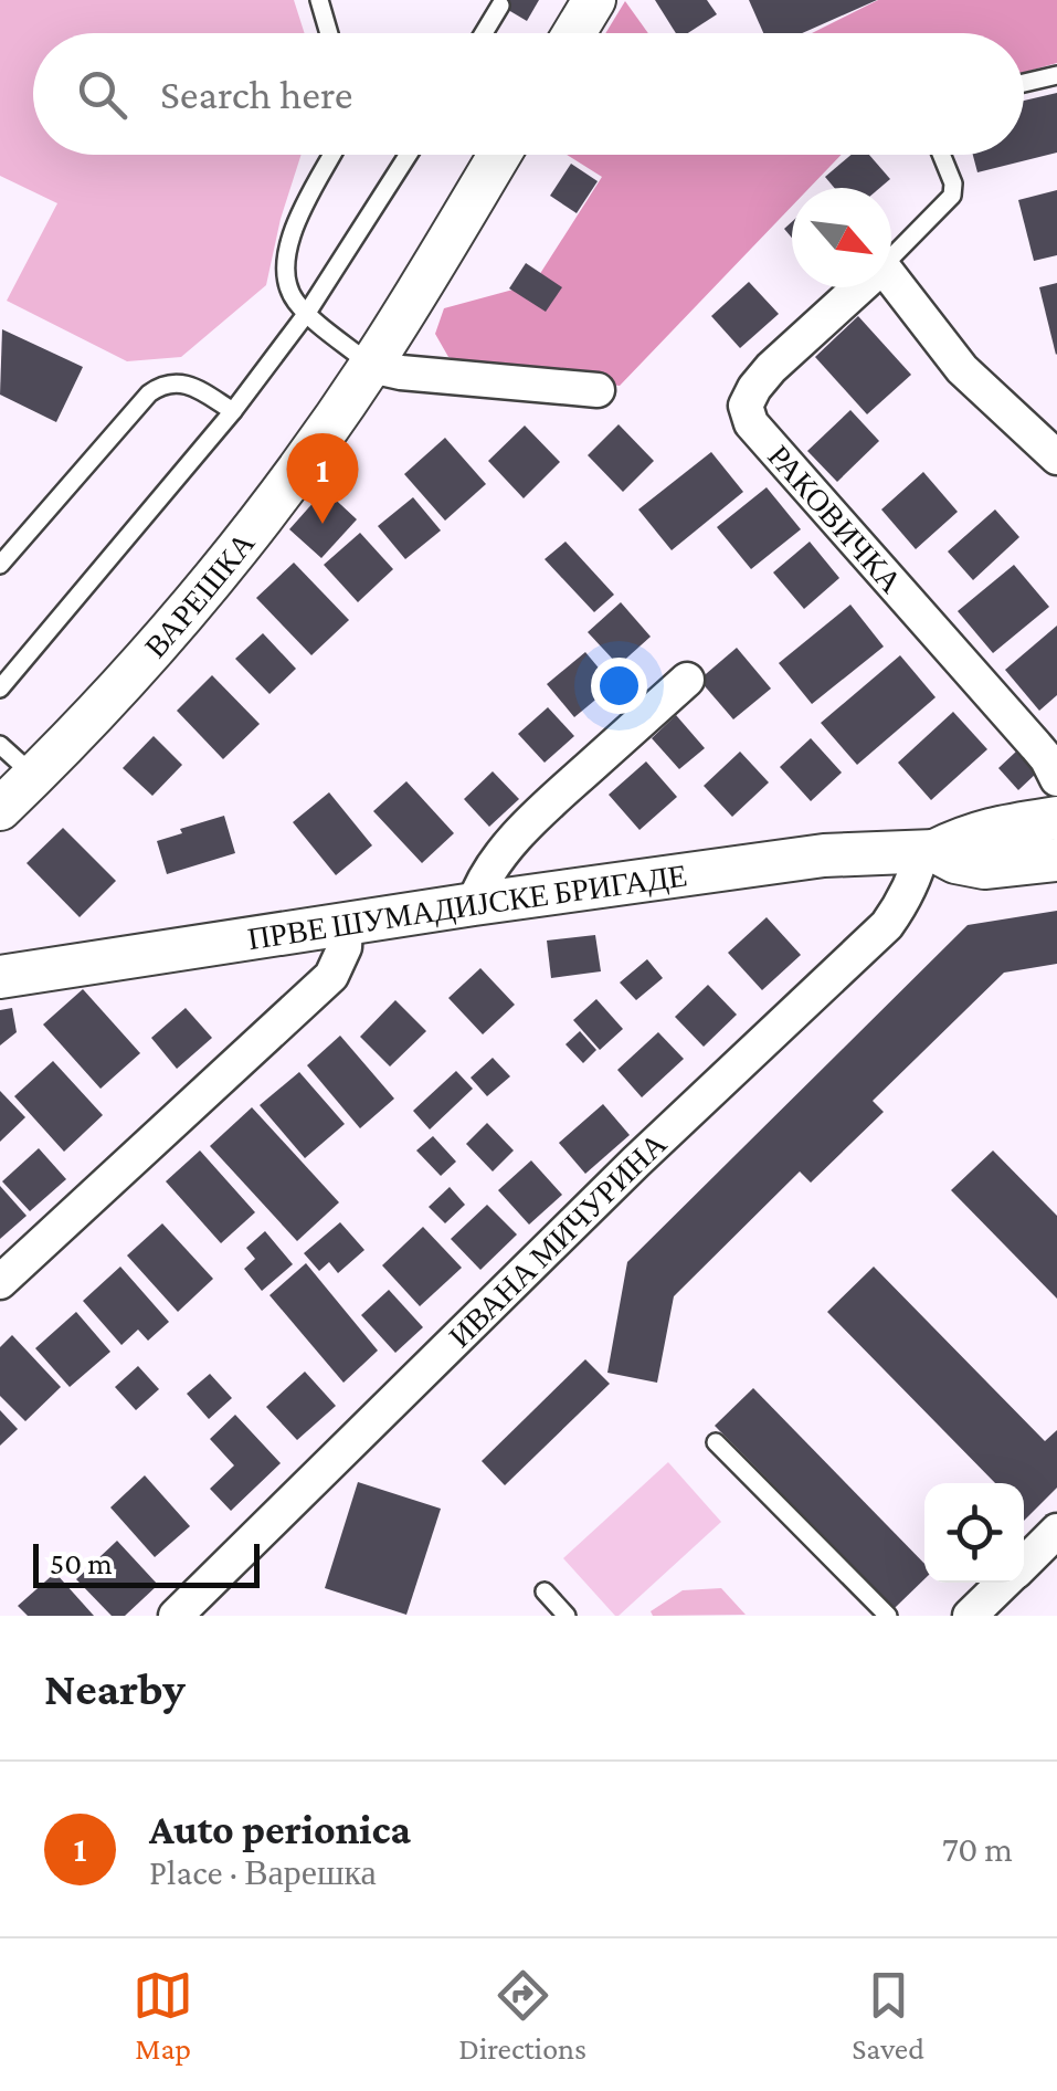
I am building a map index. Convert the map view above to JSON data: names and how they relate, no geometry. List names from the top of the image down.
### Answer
{
  "streets": {
    "street": [
      "РАКОВИЧКА",
      "ВАРЕШКА",
      "ПРВЕ ШУМАДИЈСКЕ БРИГАДЕ",
      "ИВАНА МИЧУРИНА"
    ]
  },
  "crossings": [
    ["ПРВЕ ШУМАДИЈСКЕ БРИГАДЕ", "ИВАНА МИЧУРИНА"]
  ],
  "scale_bar": "50 m",
  "north": "bottom right",
  "page": {
    "search": "Search here",
    "pins": "1",
    "scale": "50 m",
    "heading": "Nearby",
    "list": [
      {
        "mark": "1",
        "name": "Auto perionica",
        "note": "Place · Варешка",
        "value": "70 m"
      }
    ],
    "nav": ["Map", "Directions", "Saved"]
  }
}
